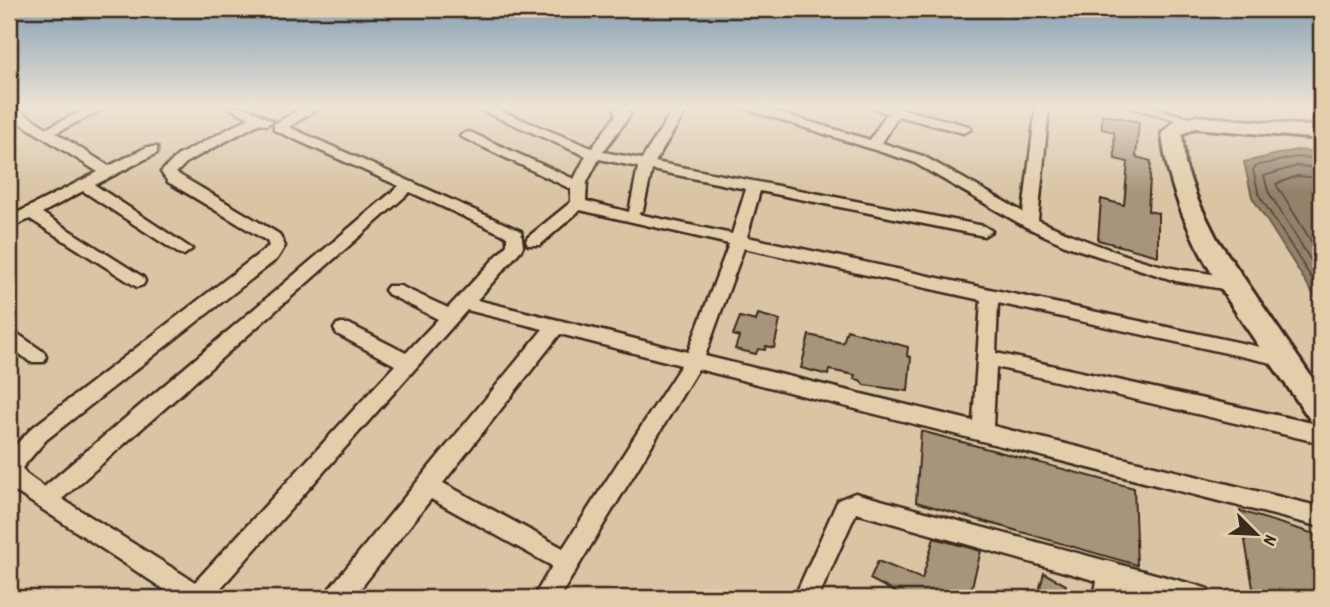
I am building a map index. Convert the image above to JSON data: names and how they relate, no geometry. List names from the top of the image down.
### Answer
{
  "north": "bottom right"
}
